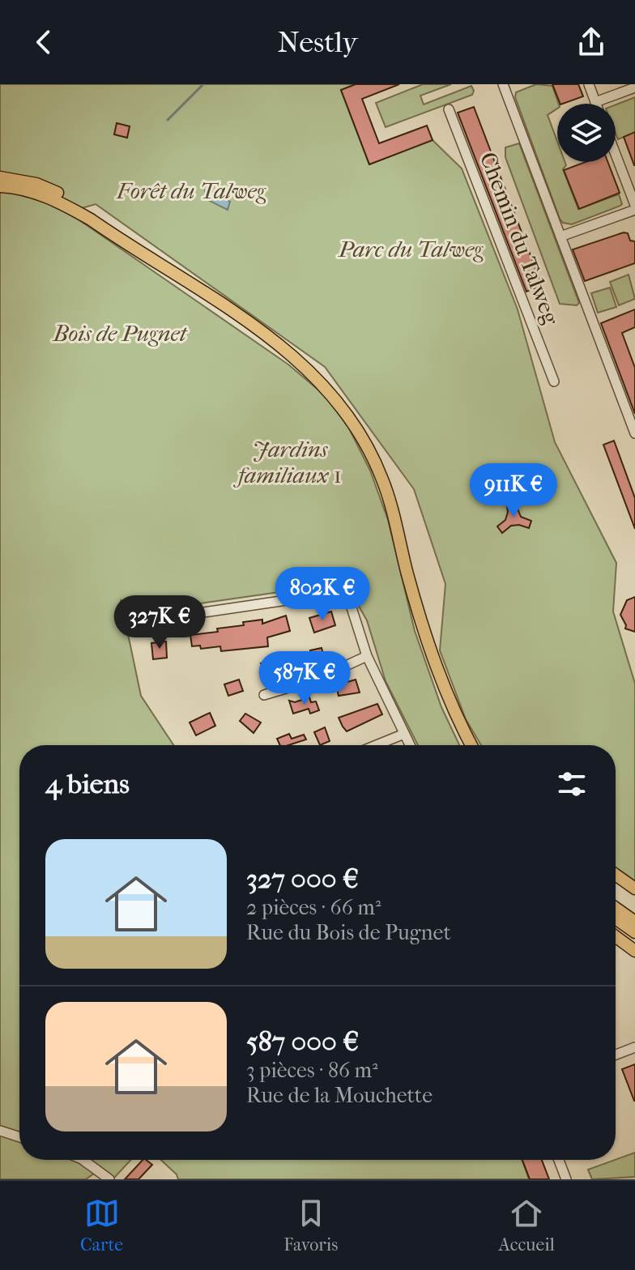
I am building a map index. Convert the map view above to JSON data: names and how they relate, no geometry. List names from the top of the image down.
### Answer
{
  "streets": {
    "street": ["Chemin du Talweg"]
  },
  "parks": [
    "Forêt du Talweg",
    "Parc du Talweg",
    "Bois de Pugnet",
    "Jardins familiaux 1"
  ],
  "page": {
    "header": "Nestly",
    "price": [
      "911K €",
      "802K €",
      "327K €",
      "587K €"
    ],
    "heading": "4 biens",
    "list": [
      {
        "name": "327 000 €",
        "note": "2 pièces · 66 m² · Rue du Bois de Pugnet"
      },
      {
        "name": "587 000 €",
        "note": "3 pièces · 86 m² · Rue de la Mouchette"
      }
    ],
    "tabs": ["Carte", "Favoris", "Accueil"]
  }
}
